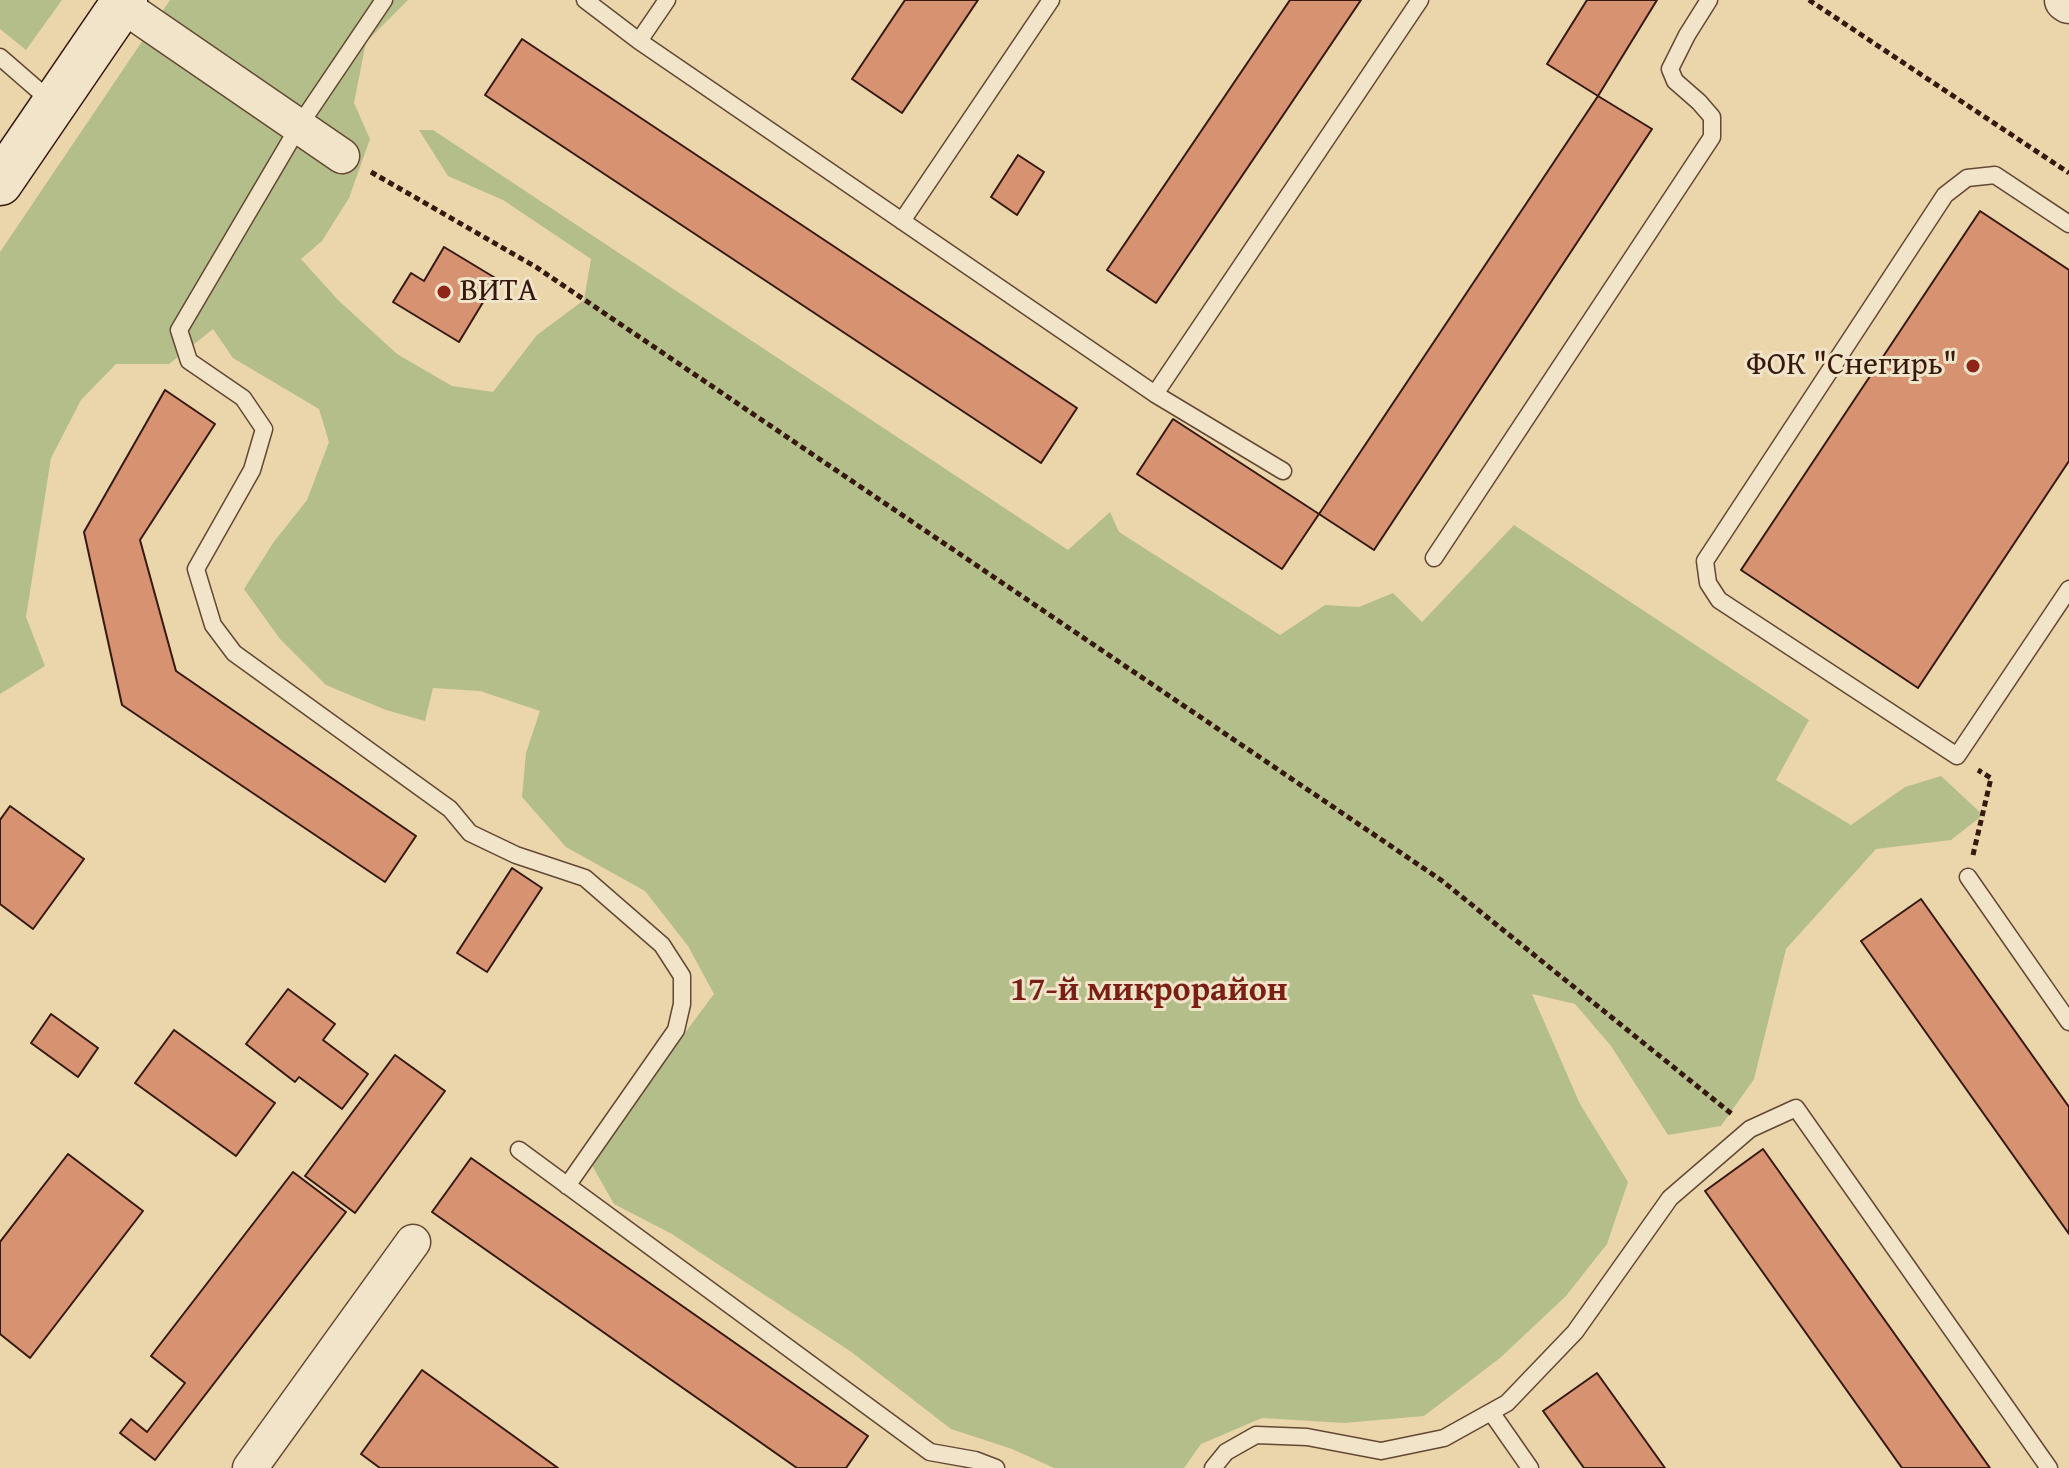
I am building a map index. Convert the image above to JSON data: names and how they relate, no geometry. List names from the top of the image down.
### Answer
{
  "districts": ["17-й микрорайон"],
  "places": ["ВИТА", "ФОК \"Снегирь\""]
}
